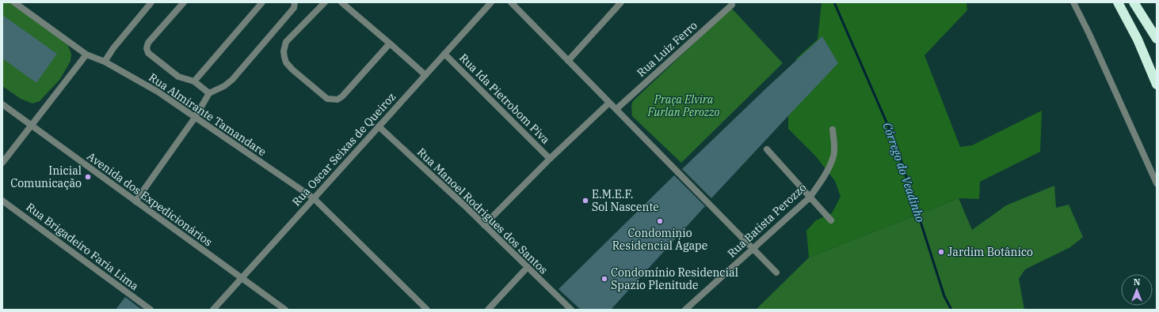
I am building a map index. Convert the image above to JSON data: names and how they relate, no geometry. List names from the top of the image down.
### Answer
{
  "streets": {
    "street": [
      "Rua Luiz Ferro",
      "Rua Ida Pietrobom Piva",
      "Rua Almirante Tamandare",
      "Rua Oscar Seixas de Queiroz",
      "Avenida dos Expedicionários",
      "Rua Manoel Rodrigues dos Santos",
      "Rua Batista Perozzo",
      "Rua Brigadeiro Faria Lima"
    ]
  },
  "crossings": [
    ["Rua Ida Pietrobom Piva", "Rua Oscar Seixas de Queiroz"],
    ["Rua Almirante Tamandare", "Rua Oscar Seixas de Queiroz"],
    ["Rua Oscar Seixas de Queiroz", "Avenida dos Expedicionários"],
    ["Rua Oscar Seixas de Queiroz", "Rua Manoel Rodrigues dos Santos"]
  ],
  "water": ["Córrego do Veadinho"],
  "parks": ["Praça Elvira Furlan Perozzo"],
  "places": [
    "Inicial Comunicação",
    "E.M.E.F. Sol Nascente",
    "Condominio Residencial Ágape",
    "Jardim Botânico",
    "Condomínio Residencial Spazio Plenitude"
  ],
  "north": "top"
}
